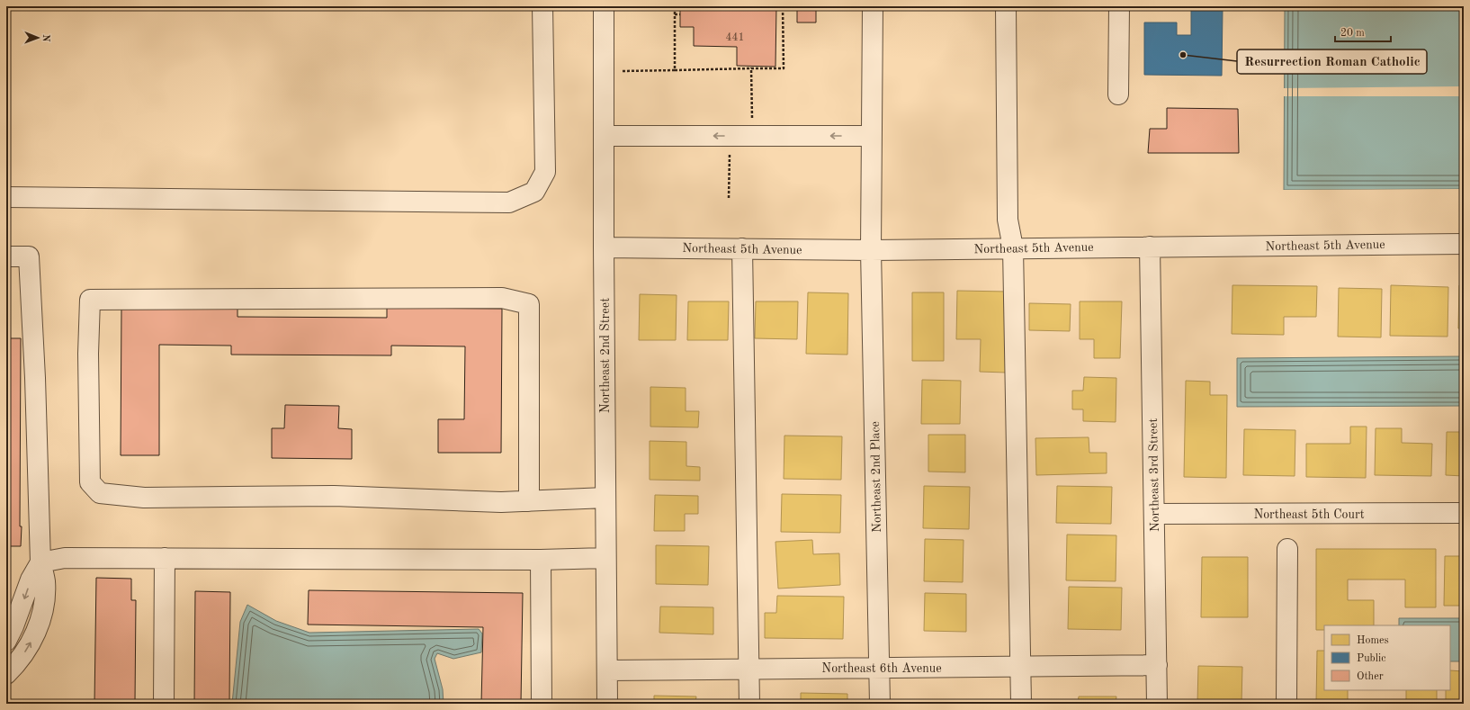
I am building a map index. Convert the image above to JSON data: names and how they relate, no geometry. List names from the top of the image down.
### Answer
{
  "streets": {
    "street": [
      "Northeast 5th Avenue",
      "Northeast 2nd Street",
      "Northeast 3rd Street",
      "Northeast 2nd Place",
      "Northeast 5th Court",
      "Northeast 6th Avenue"
    ]
  },
  "crossings": [
    ["Northeast 5th Avenue", "Northeast 2nd Street"],
    ["Northeast 5th Avenue", "Northeast 3rd Street"],
    ["Northeast 5th Avenue", "Northeast 2nd Place"],
    ["Northeast 2nd Street", "Northeast 6th Avenue"],
    ["Northeast 3rd Street", "Northeast 5th Court"],
    ["Northeast 3rd Street", "Northeast 6th Avenue"],
    ["Northeast 2nd Place", "Northeast 6th Avenue"]
  ],
  "places": ["Resurrection Roman Catholic"],
  "house_numbers": ["441"],
  "legend": ["Homes", "Public", "Other"],
  "scale_bar": "20 m",
  "north": "right"
}
